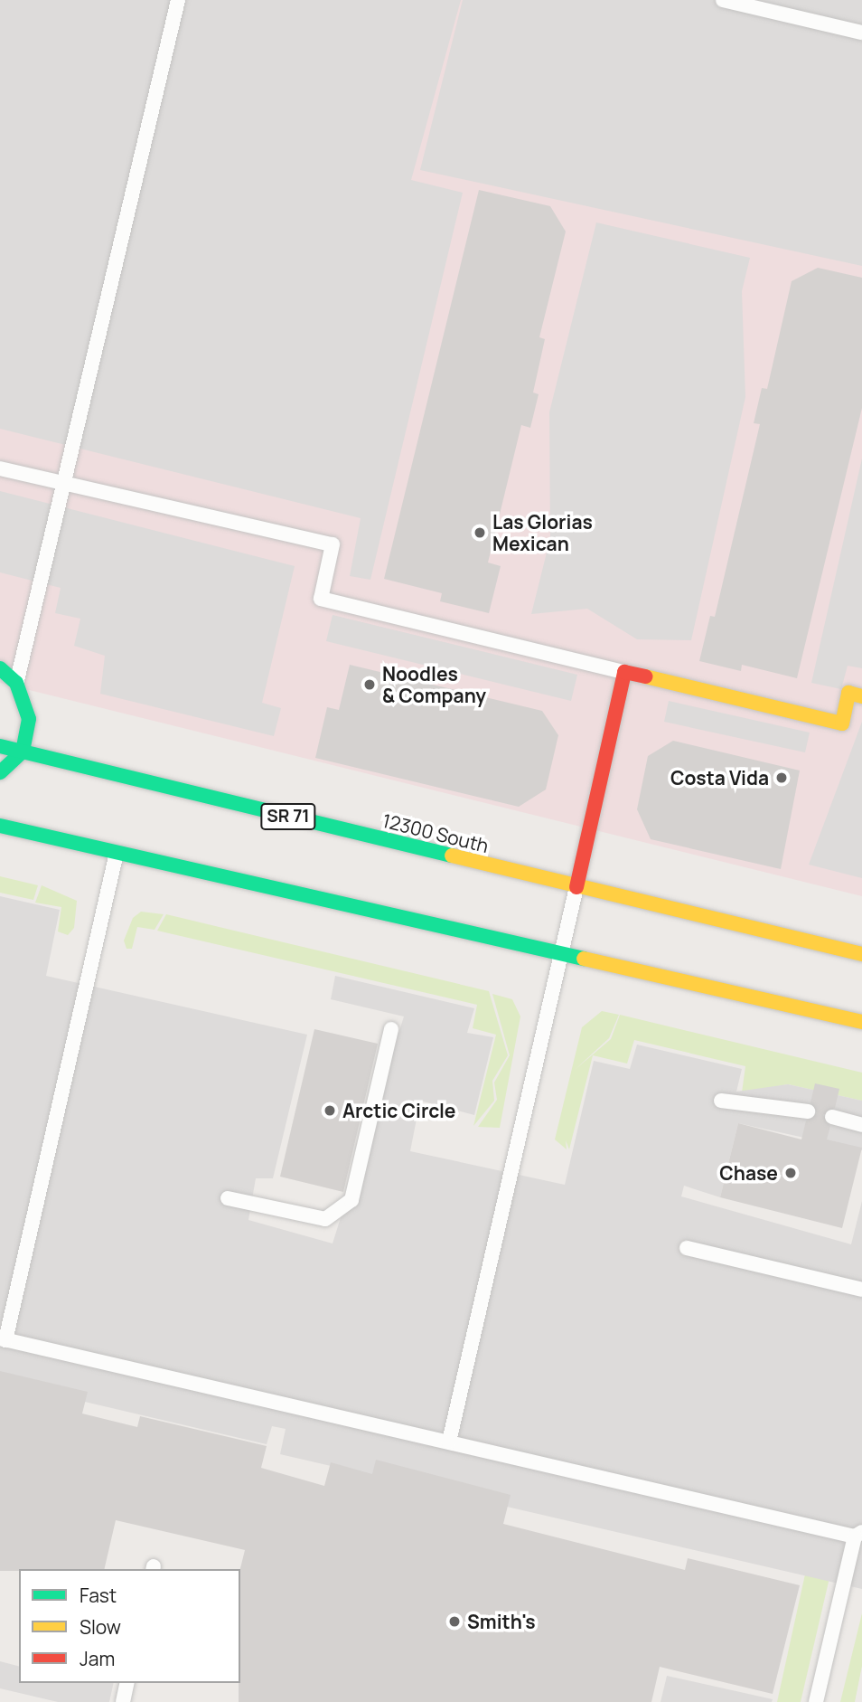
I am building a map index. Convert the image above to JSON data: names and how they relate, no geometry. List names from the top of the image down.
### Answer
{
  "streets": {
    "main road": ["SR 71", "12300 South"]
  },
  "places": [
    "Las Glorias Mexican",
    "Noodles & Company",
    "Costa Vida",
    "Arctic Circle",
    "Chase",
    "Smith's"
  ],
  "legend": ["Fast", "Slow", "Jam"]
}
